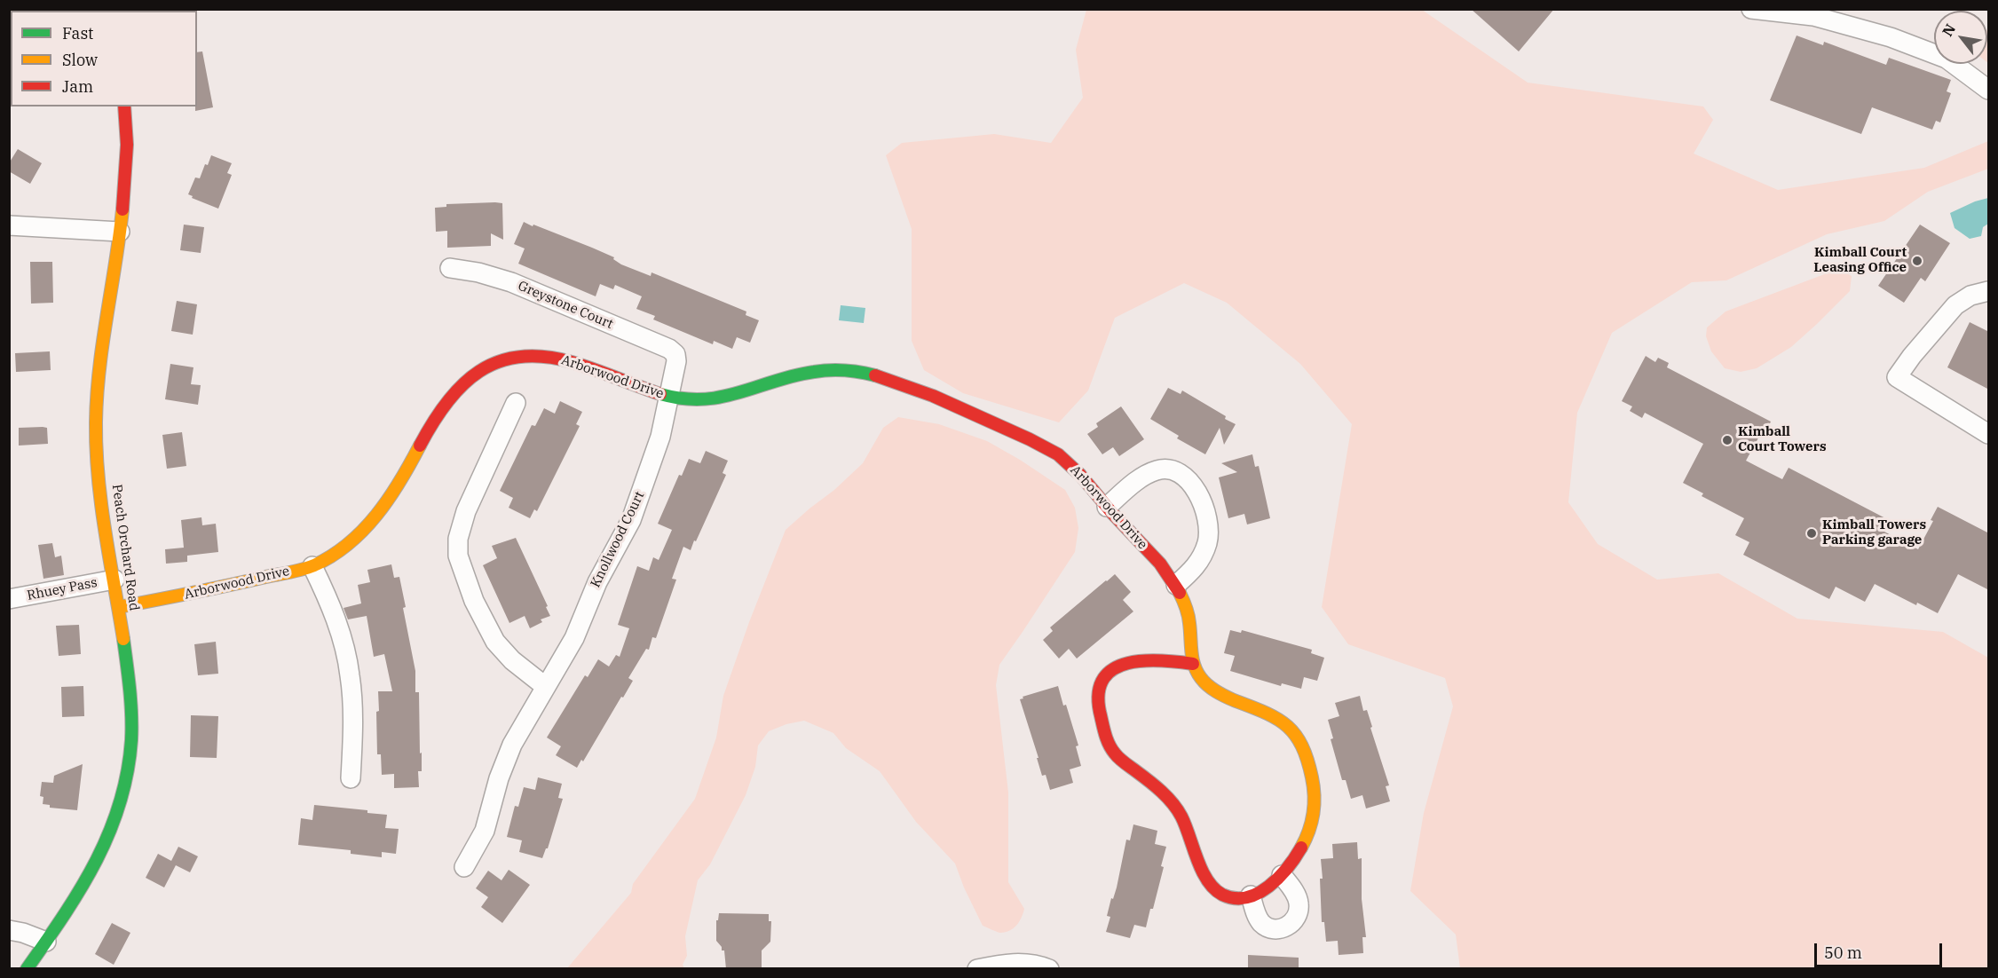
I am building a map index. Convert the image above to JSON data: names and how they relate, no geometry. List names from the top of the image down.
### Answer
{
  "streets": {
    "street": [
      "Greystone Court",
      "Arborwood Drive",
      "Knollwood Court",
      "Peach Orchard Road",
      "Rhuey Pass"
    ]
  },
  "crossings": [
    ["Greystone Court", "Knollwood Court"],
    ["Arborwood Drive", "Knollwood Court"],
    ["Arborwood Drive", "Peach Orchard Road"],
    ["Peach Orchard Road", "Rhuey Pass"]
  ],
  "places": ["Kimball Court Leasing Office", "Kimball Court Towers", "Kimball Towers Parking garage"],
  "legend": ["Fast", "Slow", "Jam"],
  "scale_bar": "50 m",
  "north": "top left"
}
